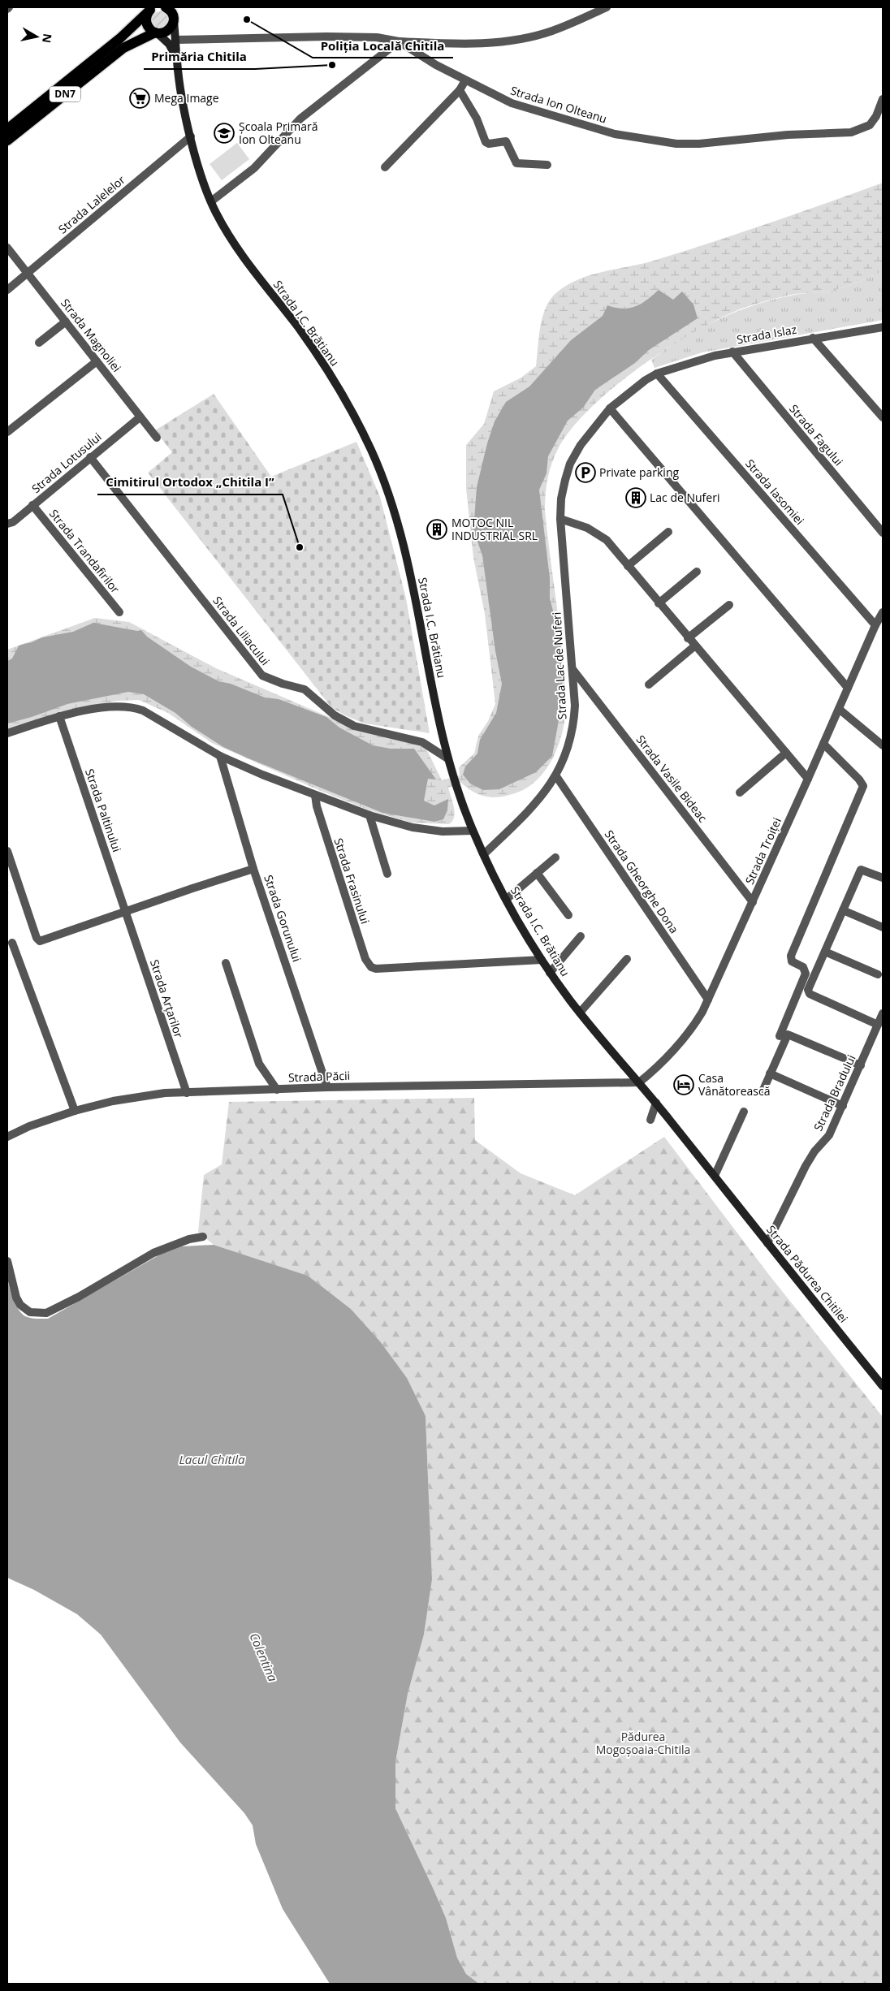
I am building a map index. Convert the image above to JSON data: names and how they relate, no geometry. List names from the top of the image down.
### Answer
{
  "streets": {
    "main road": ["DN7", "Strada I.C. Brătianu", "Strada Pădurea Chitilei"],
    "street": [
      "Strada Ion Olteanu",
      "Strada Lalelelor",
      "Strada Islaz",
      "Strada Magnoliei",
      "Strada Fagului",
      "Strada Lotusului",
      "Strada Iasomiei",
      "Strada Trandafirilor",
      "Strada Liliacului",
      "Strada Lac de Nuferi",
      "Strada Vasile Bideac",
      "Strada Paltinului",
      "Strada Troiței",
      "Strada Frasinului",
      "Strada Gheorghe Dona",
      "Strada Gorunului",
      "Strada Arțarilor",
      "Strada Păcii",
      "Strada Bradului"
    ]
  },
  "crossings": [
    ["DN7", "Strada I.C. Brătianu"],
    ["Strada Ion Olteanu", "Strada I.C. Brătianu"],
    ["Strada Lalelelor", "Strada I.C. Brătianu"],
    ["Strada Lalelelor", "Strada Magnoliei"],
    ["Strada I.C. Brătianu", "Strada Liliacului"],
    ["Strada I.C. Brătianu", "Strada Lac de Nuferi"],
    ["Strada I.C. Brătianu", "Strada Troiței"],
    ["Strada I.C. Brătianu", "Strada Frasinului"],
    ["Strada I.C. Brătianu", "Strada Păcii"],
    ["Strada I.C. Brătianu", "Strada Pădurea Chitilei"],
    ["Strada Islaz", "Strada Fagului"],
    ["Strada Islaz", "Strada Iasomiei"],
    ["Strada Islaz", "Strada Lac de Nuferi"],
    ["Strada Magnoliei", "Strada Lotusului"],
    ["Strada Lotusului", "Strada Trandafirilor"],
    ["Strada Lotusului", "Strada Liliacului"],
    ["Strada Iasomiei", "Strada Lac de Nuferi"],
    ["Strada Iasomiei", "Strada Troiței"],
    ["Strada Lac de Nuferi", "Strada Vasile Bideac"],
    ["Strada Lac de Nuferi", "Strada Gheorghe Dona"],
    ["Strada Vasile Bideac", "Strada Troiței"],
    ["Strada Paltinului", "Strada Arțarilor"],
    ["Strada Troiței", "Strada Gheorghe Dona"],
    ["Strada Troiței", "Strada Păcii"],
    ["Strada Gorunului", "Strada Păcii"],
    ["Strada Arțarilor", "Strada Păcii"],
    ["Strada Bradului", "Strada Pădurea Chitilei"]
  ],
  "water": ["Lacul Chitila", "Colentina"],
  "parks": ["Pădurea Mogoșoaia-Chitila"],
  "places": {
    "other": ["Poliția Locală Chitila", "Primăria Chitila", "Cimitirul Ortodox „Chitila I”"],
    "supermarket": ["Mega Image"],
    "school or university": ["Școala Primară Ion Olteanu"],
    "parking": ["Private parking"],
    "building": ["Lac de Nuferi", "MOTOC NIL INDUSTRIAL SRL"],
    "hotel": ["Casa Vânătorească"]
  },
  "north": "right"
}
